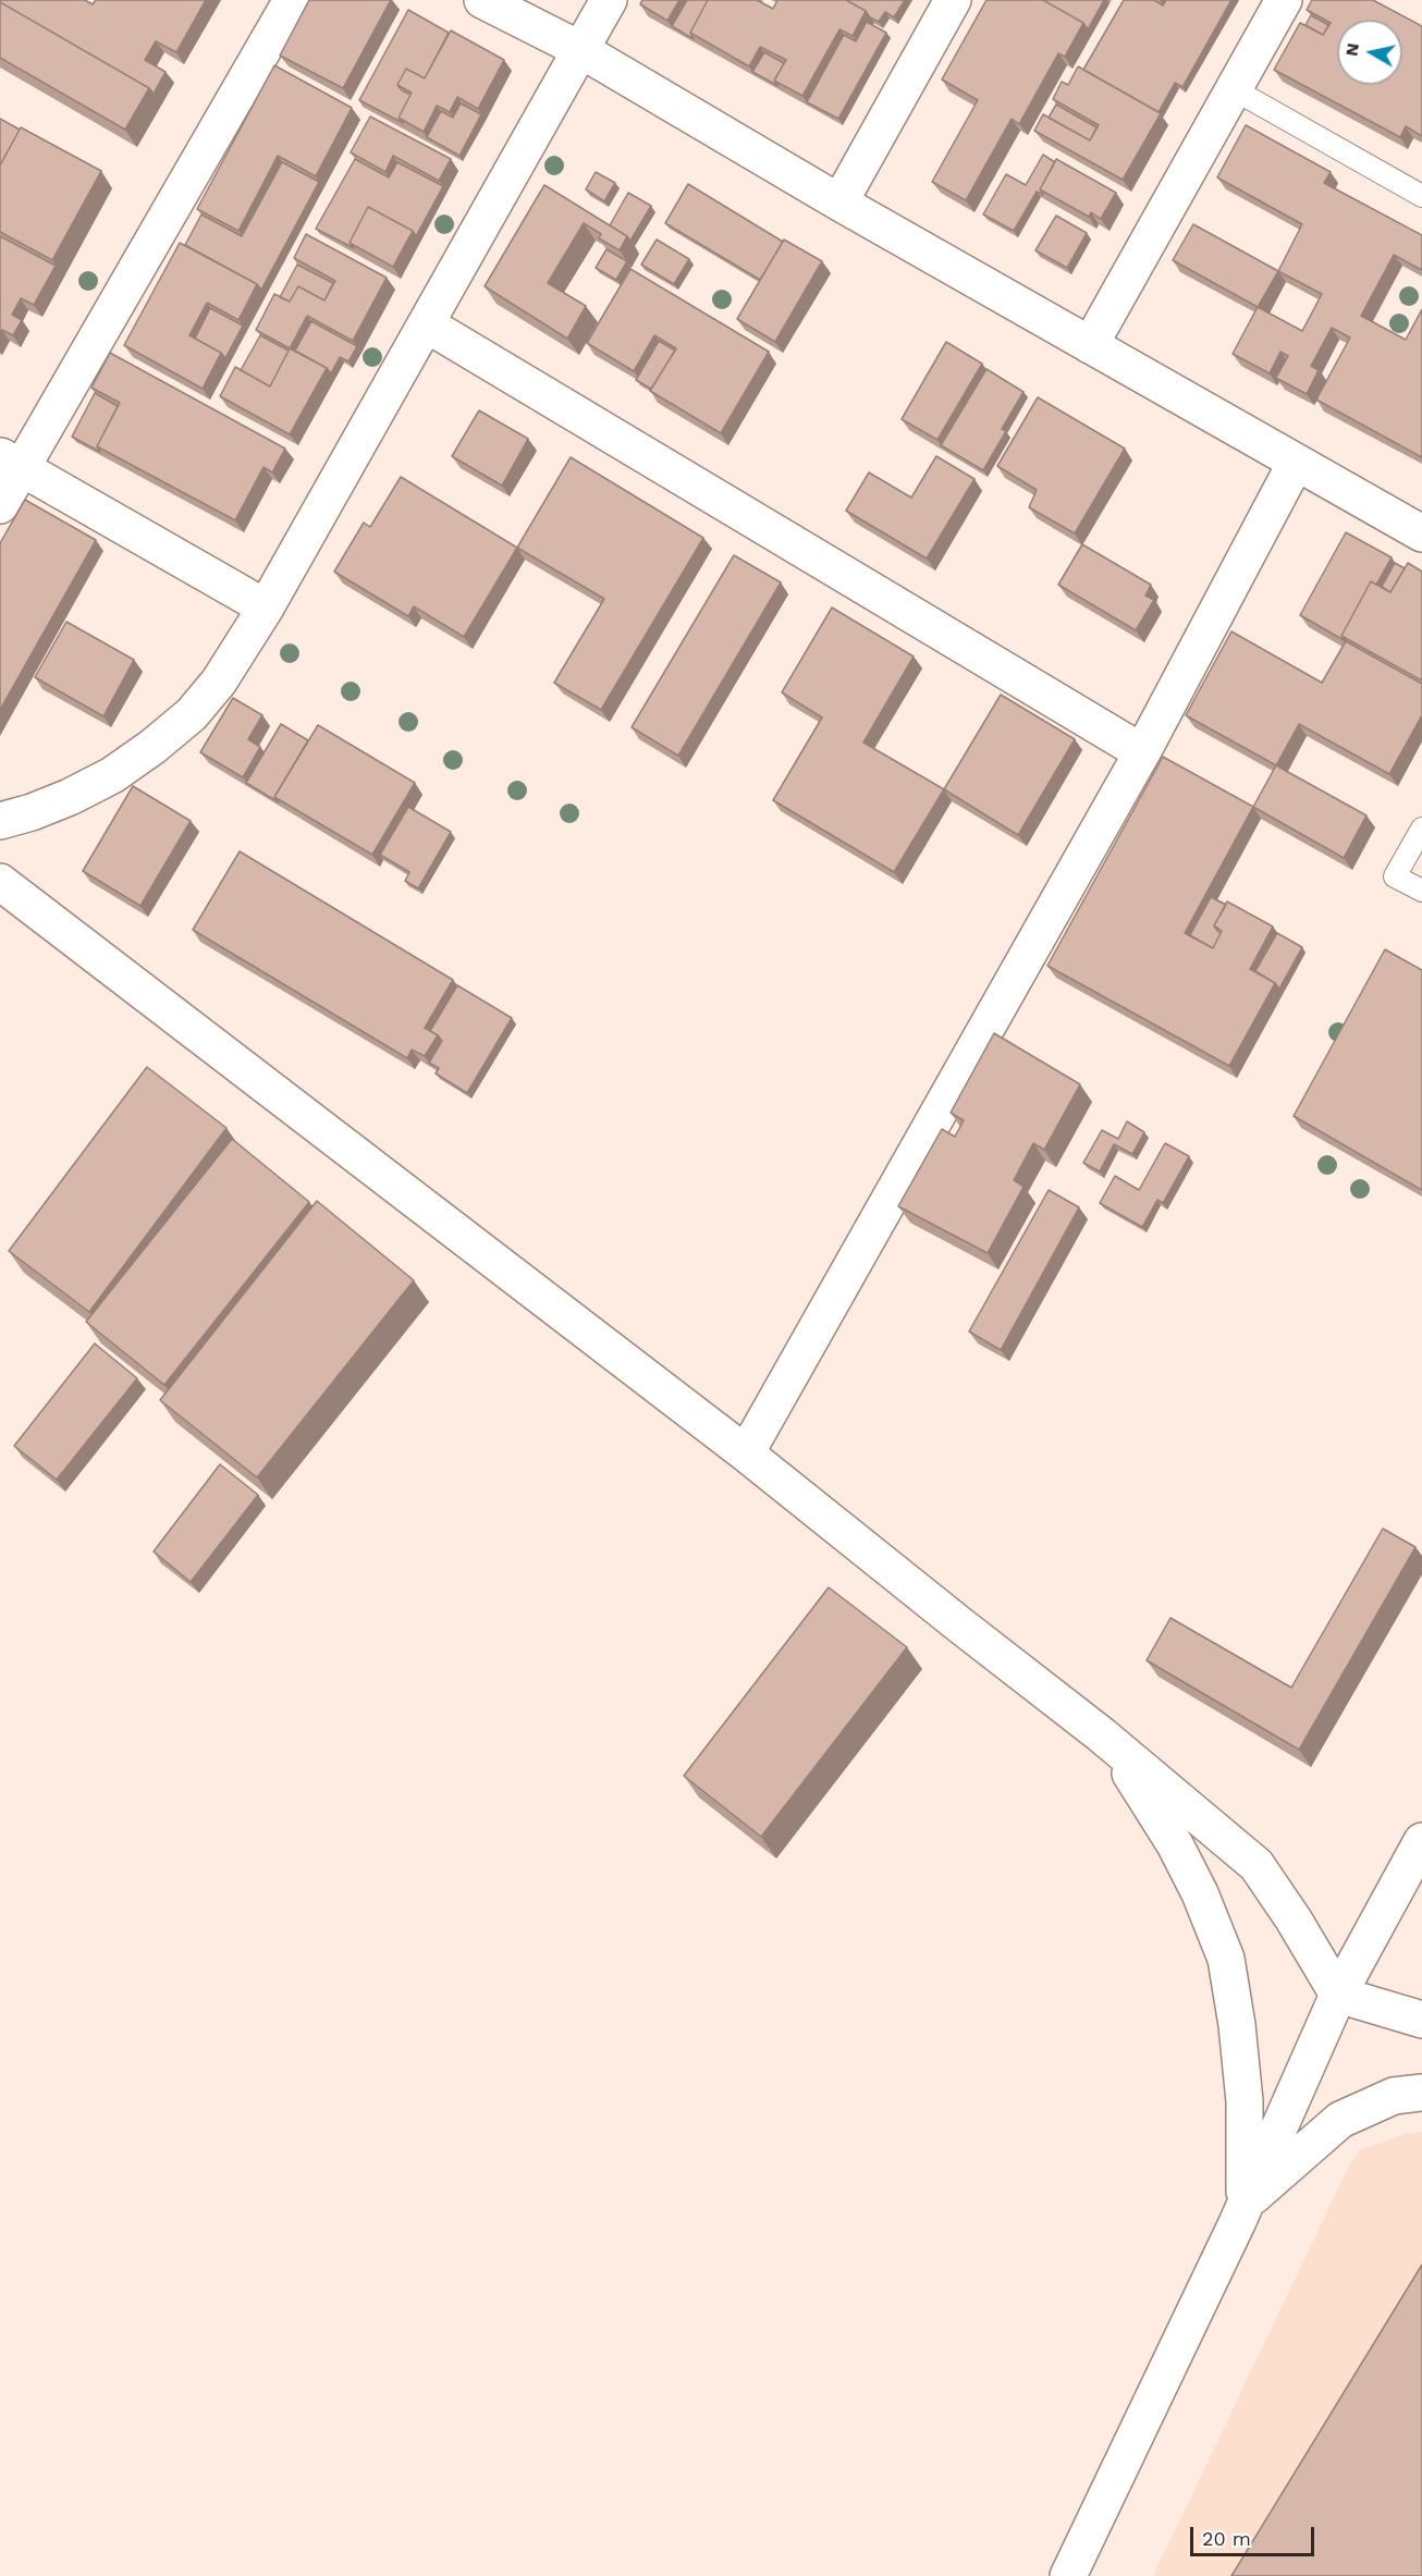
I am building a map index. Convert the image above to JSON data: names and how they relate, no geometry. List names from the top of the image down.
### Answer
{
  "scale_bar": "20 m",
  "north": "left"
}
